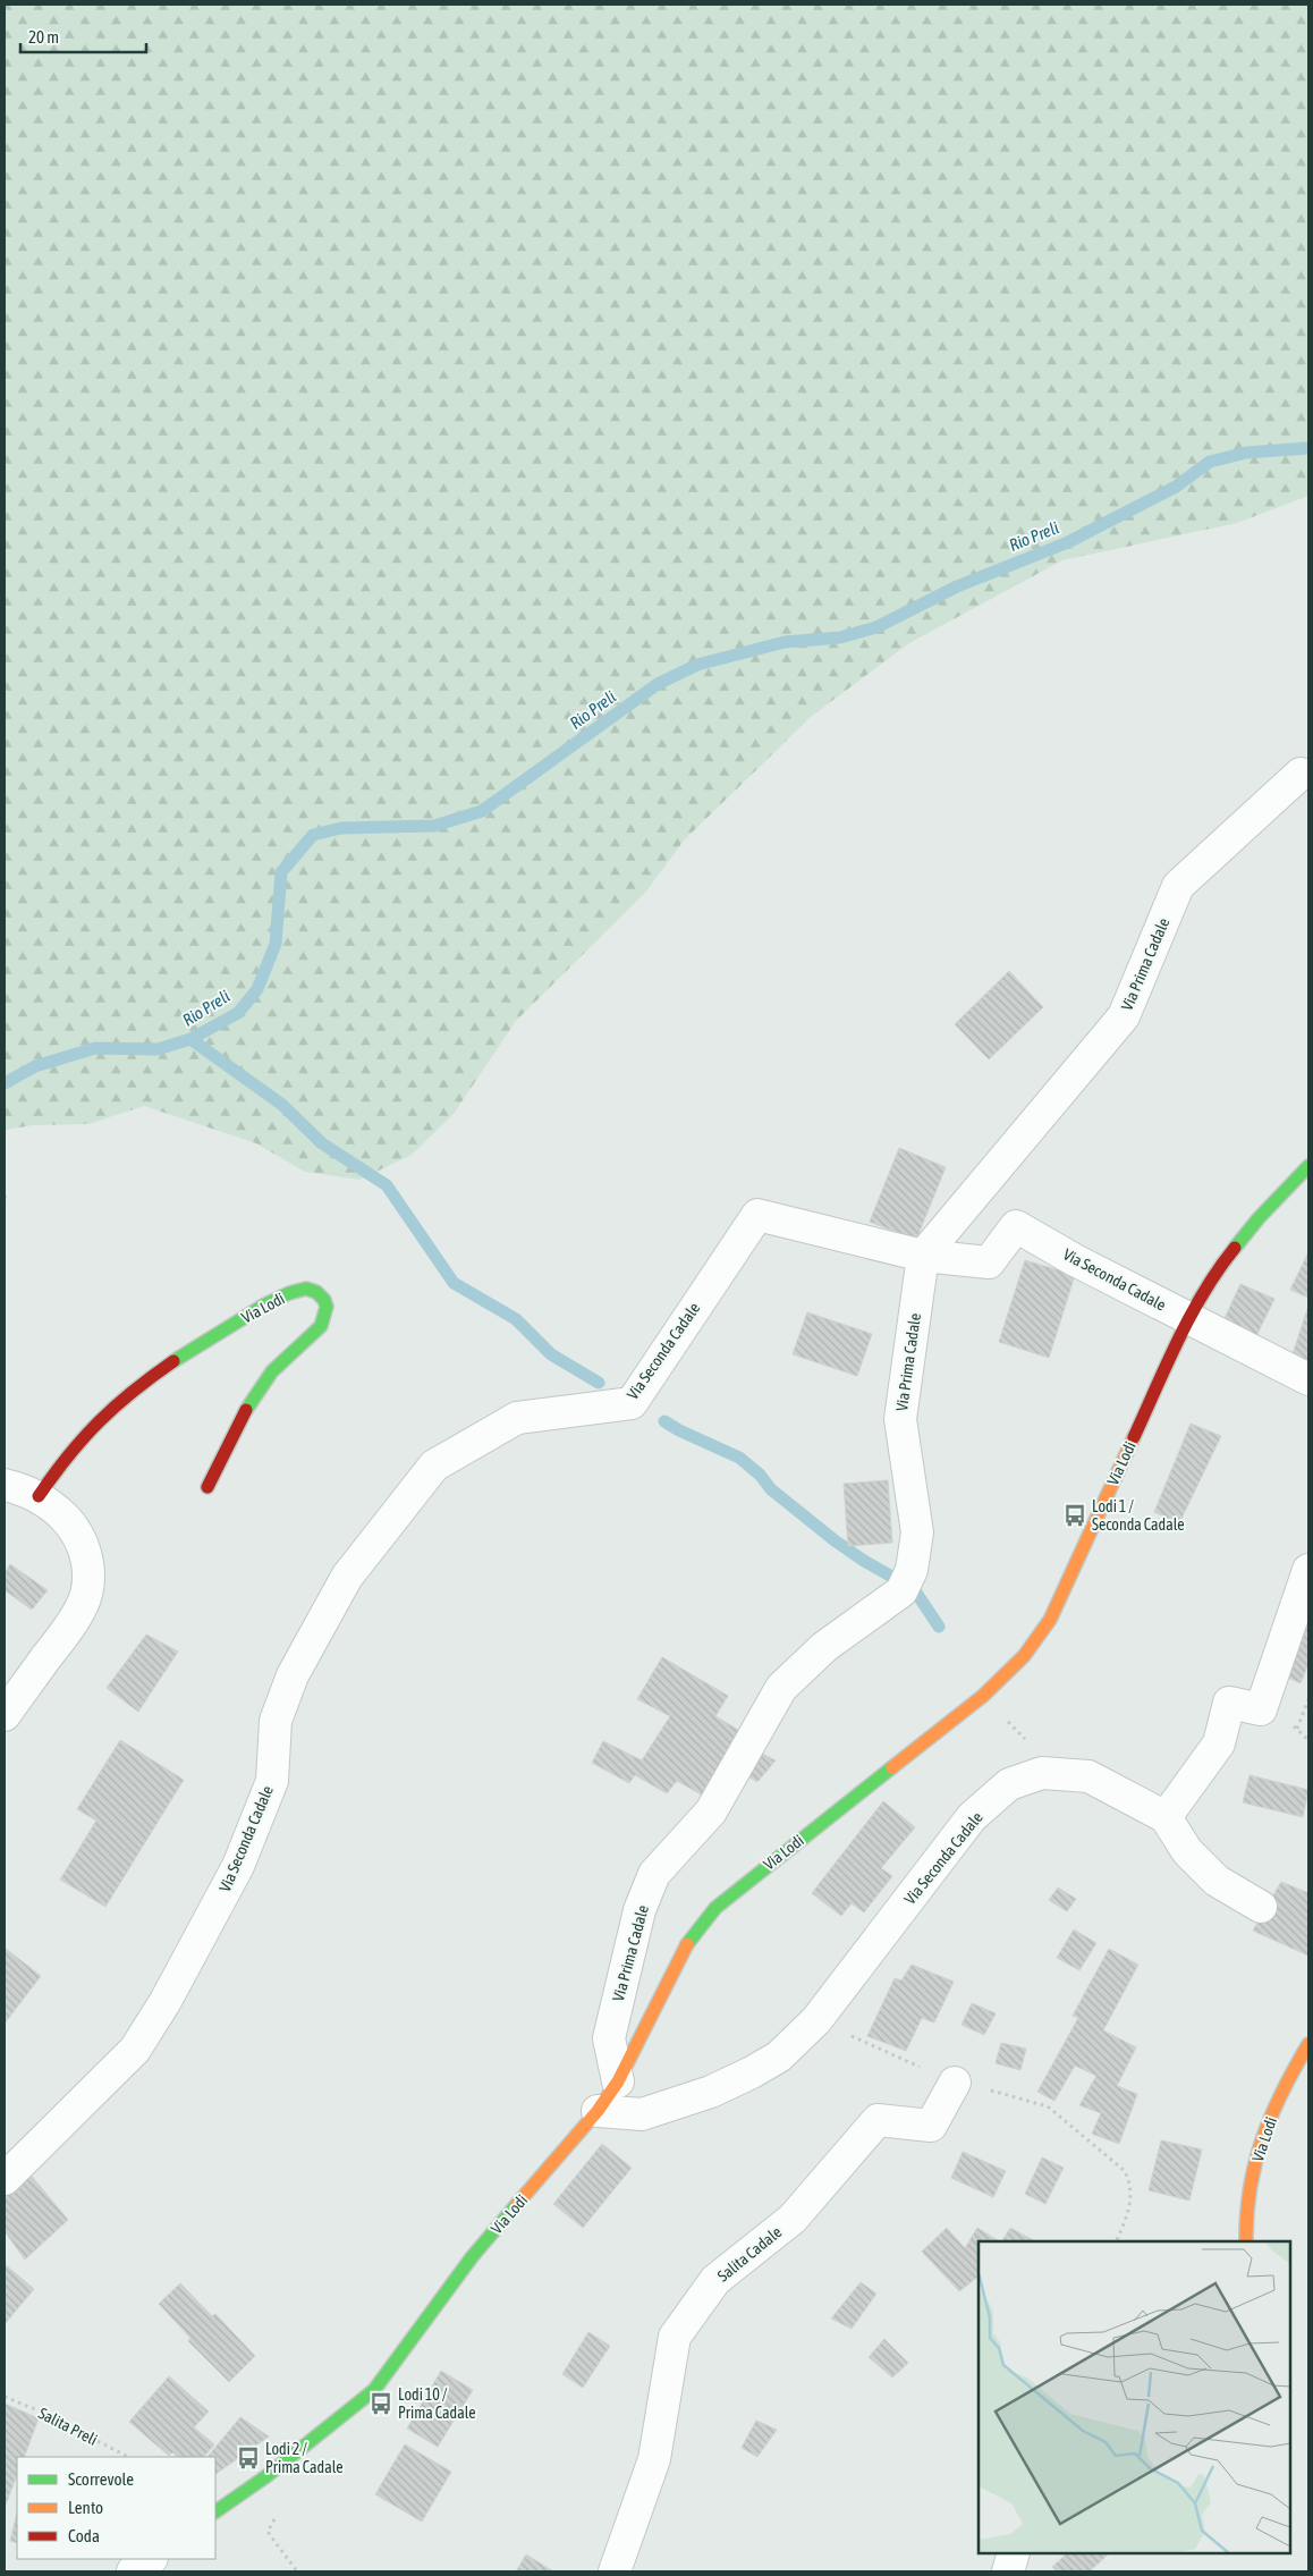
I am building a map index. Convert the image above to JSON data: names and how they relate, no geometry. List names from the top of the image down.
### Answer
{
  "streets": {
    "street": [
      "Via Prima Cadale",
      "Via Seconda Cadale",
      "Via Lodi",
      "Salita Cadale"
    ],
    "path": ["Salita Preli"]
  },
  "crossings": [
    ["Via Prima Cadale", "Via Seconda Cadale"],
    ["Via Prima Cadale", "Via Lodi"],
    ["Via Seconda Cadale", "Via Lodi"]
  ],
  "water": ["Rio Preli"],
  "places": {
    "bus stop": ["Lodi 1 / Seconda Cadale", "Lodi 10 / Prima Cadale", "Lodi 2 / Prima Cadale"]
  },
  "legend": ["Scorrevole", "Lento", "Coda"],
  "scale_bar": "20 m"
}
